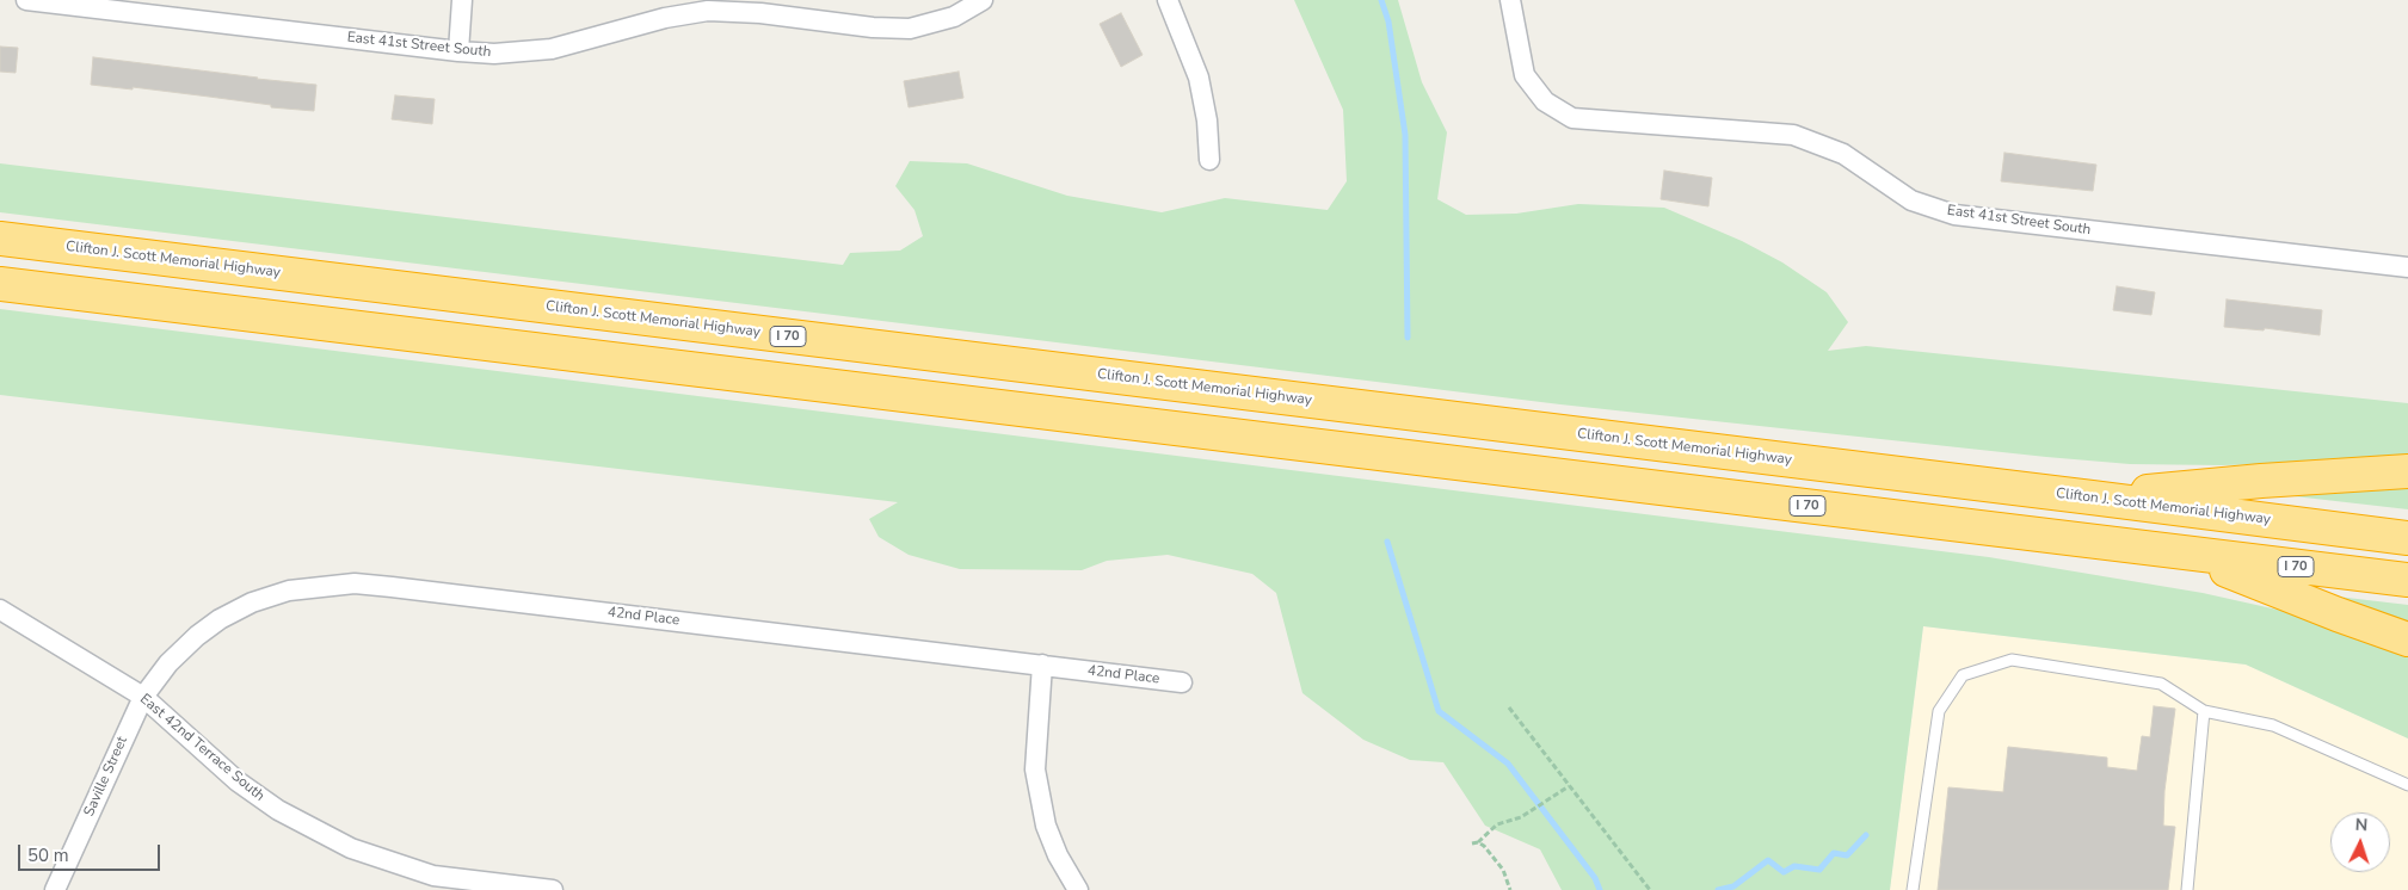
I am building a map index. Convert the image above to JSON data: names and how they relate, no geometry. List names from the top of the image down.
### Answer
{
  "streets": {
    "highway": ["Clifton J. Scott Memorial Highway", "I 70"],
    "street": [
      "East 41st Street South",
      "42nd Place",
      "East 42nd Terrace South",
      "Saville Street"
    ]
  },
  "crossings": [
    ["42nd Place", "East 42nd Terrace South"],
    ["42nd Place", "Saville Street"],
    ["East 42nd Terrace South", "Saville Street"]
  ],
  "scale_bar": "50 m",
  "north": "top"
}
